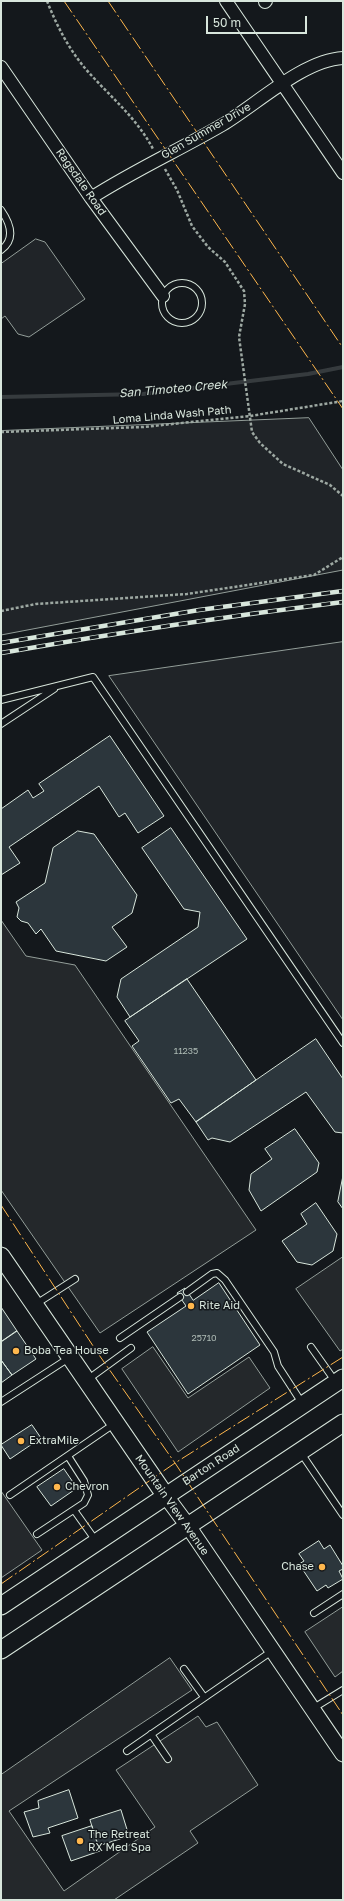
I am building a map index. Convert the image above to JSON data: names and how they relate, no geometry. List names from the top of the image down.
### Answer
{
  "streets": {
    "main road": ["Barton Road", "Mountain View Avenue"],
    "street": ["Glen Summer Drive", "Ragsdale Road"],
    "path": ["Loma Linda Wash Path"]
  },
  "crossings": [
    ["Glen Summer Drive", "Ragsdale Road"],
    ["Barton Road", "Mountain View Avenue"]
  ],
  "water": ["San Timoteo Creek"],
  "places": [
    "Rite Aid",
    "Boba Tea House",
    "ExtraMile",
    "Chevron",
    "Chase",
    "The Retreat RX Med Spa"
  ],
  "house_numbers": ["11235", "25710"],
  "scale_bar": "50 m"
}
